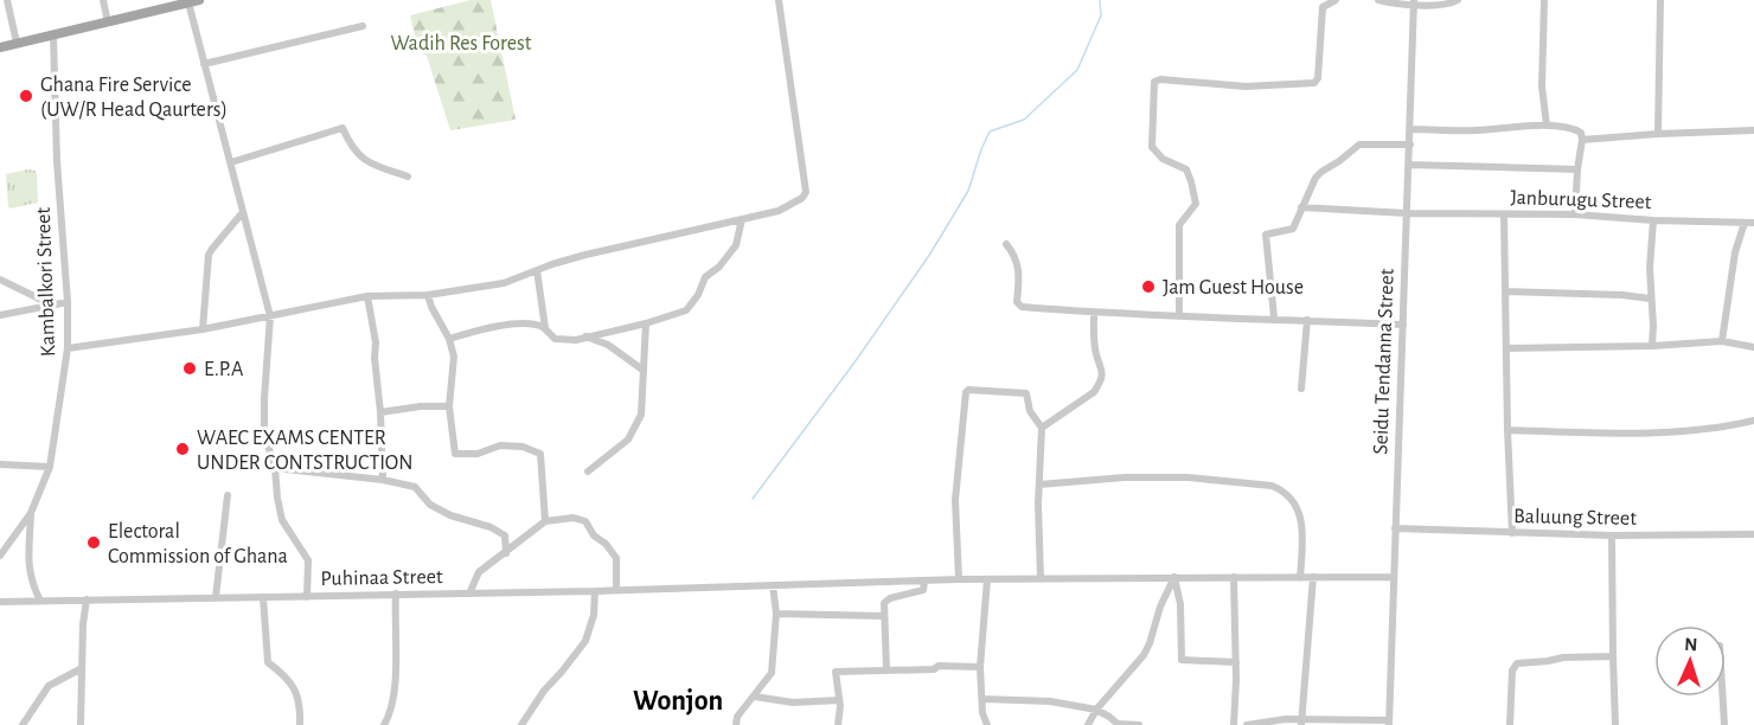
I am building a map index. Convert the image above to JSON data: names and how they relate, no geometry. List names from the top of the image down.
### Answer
{
  "streets": {
    "street": [
      "Janburugu Street",
      "Kambalkori Street",
      "Seidu Tendanna Street",
      "Baluung Street",
      "Puhinaa Street"
    ]
  },
  "crossings": [
    ["Janburugu Street", "Seidu Tendanna Street"],
    ["Seidu Tendanna Street", "Baluung Street"],
    ["Seidu Tendanna Street", "Puhinaa Street"]
  ],
  "districts": ["Wonjon"],
  "parks": ["Wadih Res Forest"],
  "places": [
    "Ghana Fire Service (UW/R Head Qaurters)",
    "Jam Guest House",
    "E.P.A",
    "WAEC EXAMS CENTER UNDER CONTSTRUCTION",
    "Electoral Commission of Ghana"
  ],
  "north": "top"
}
